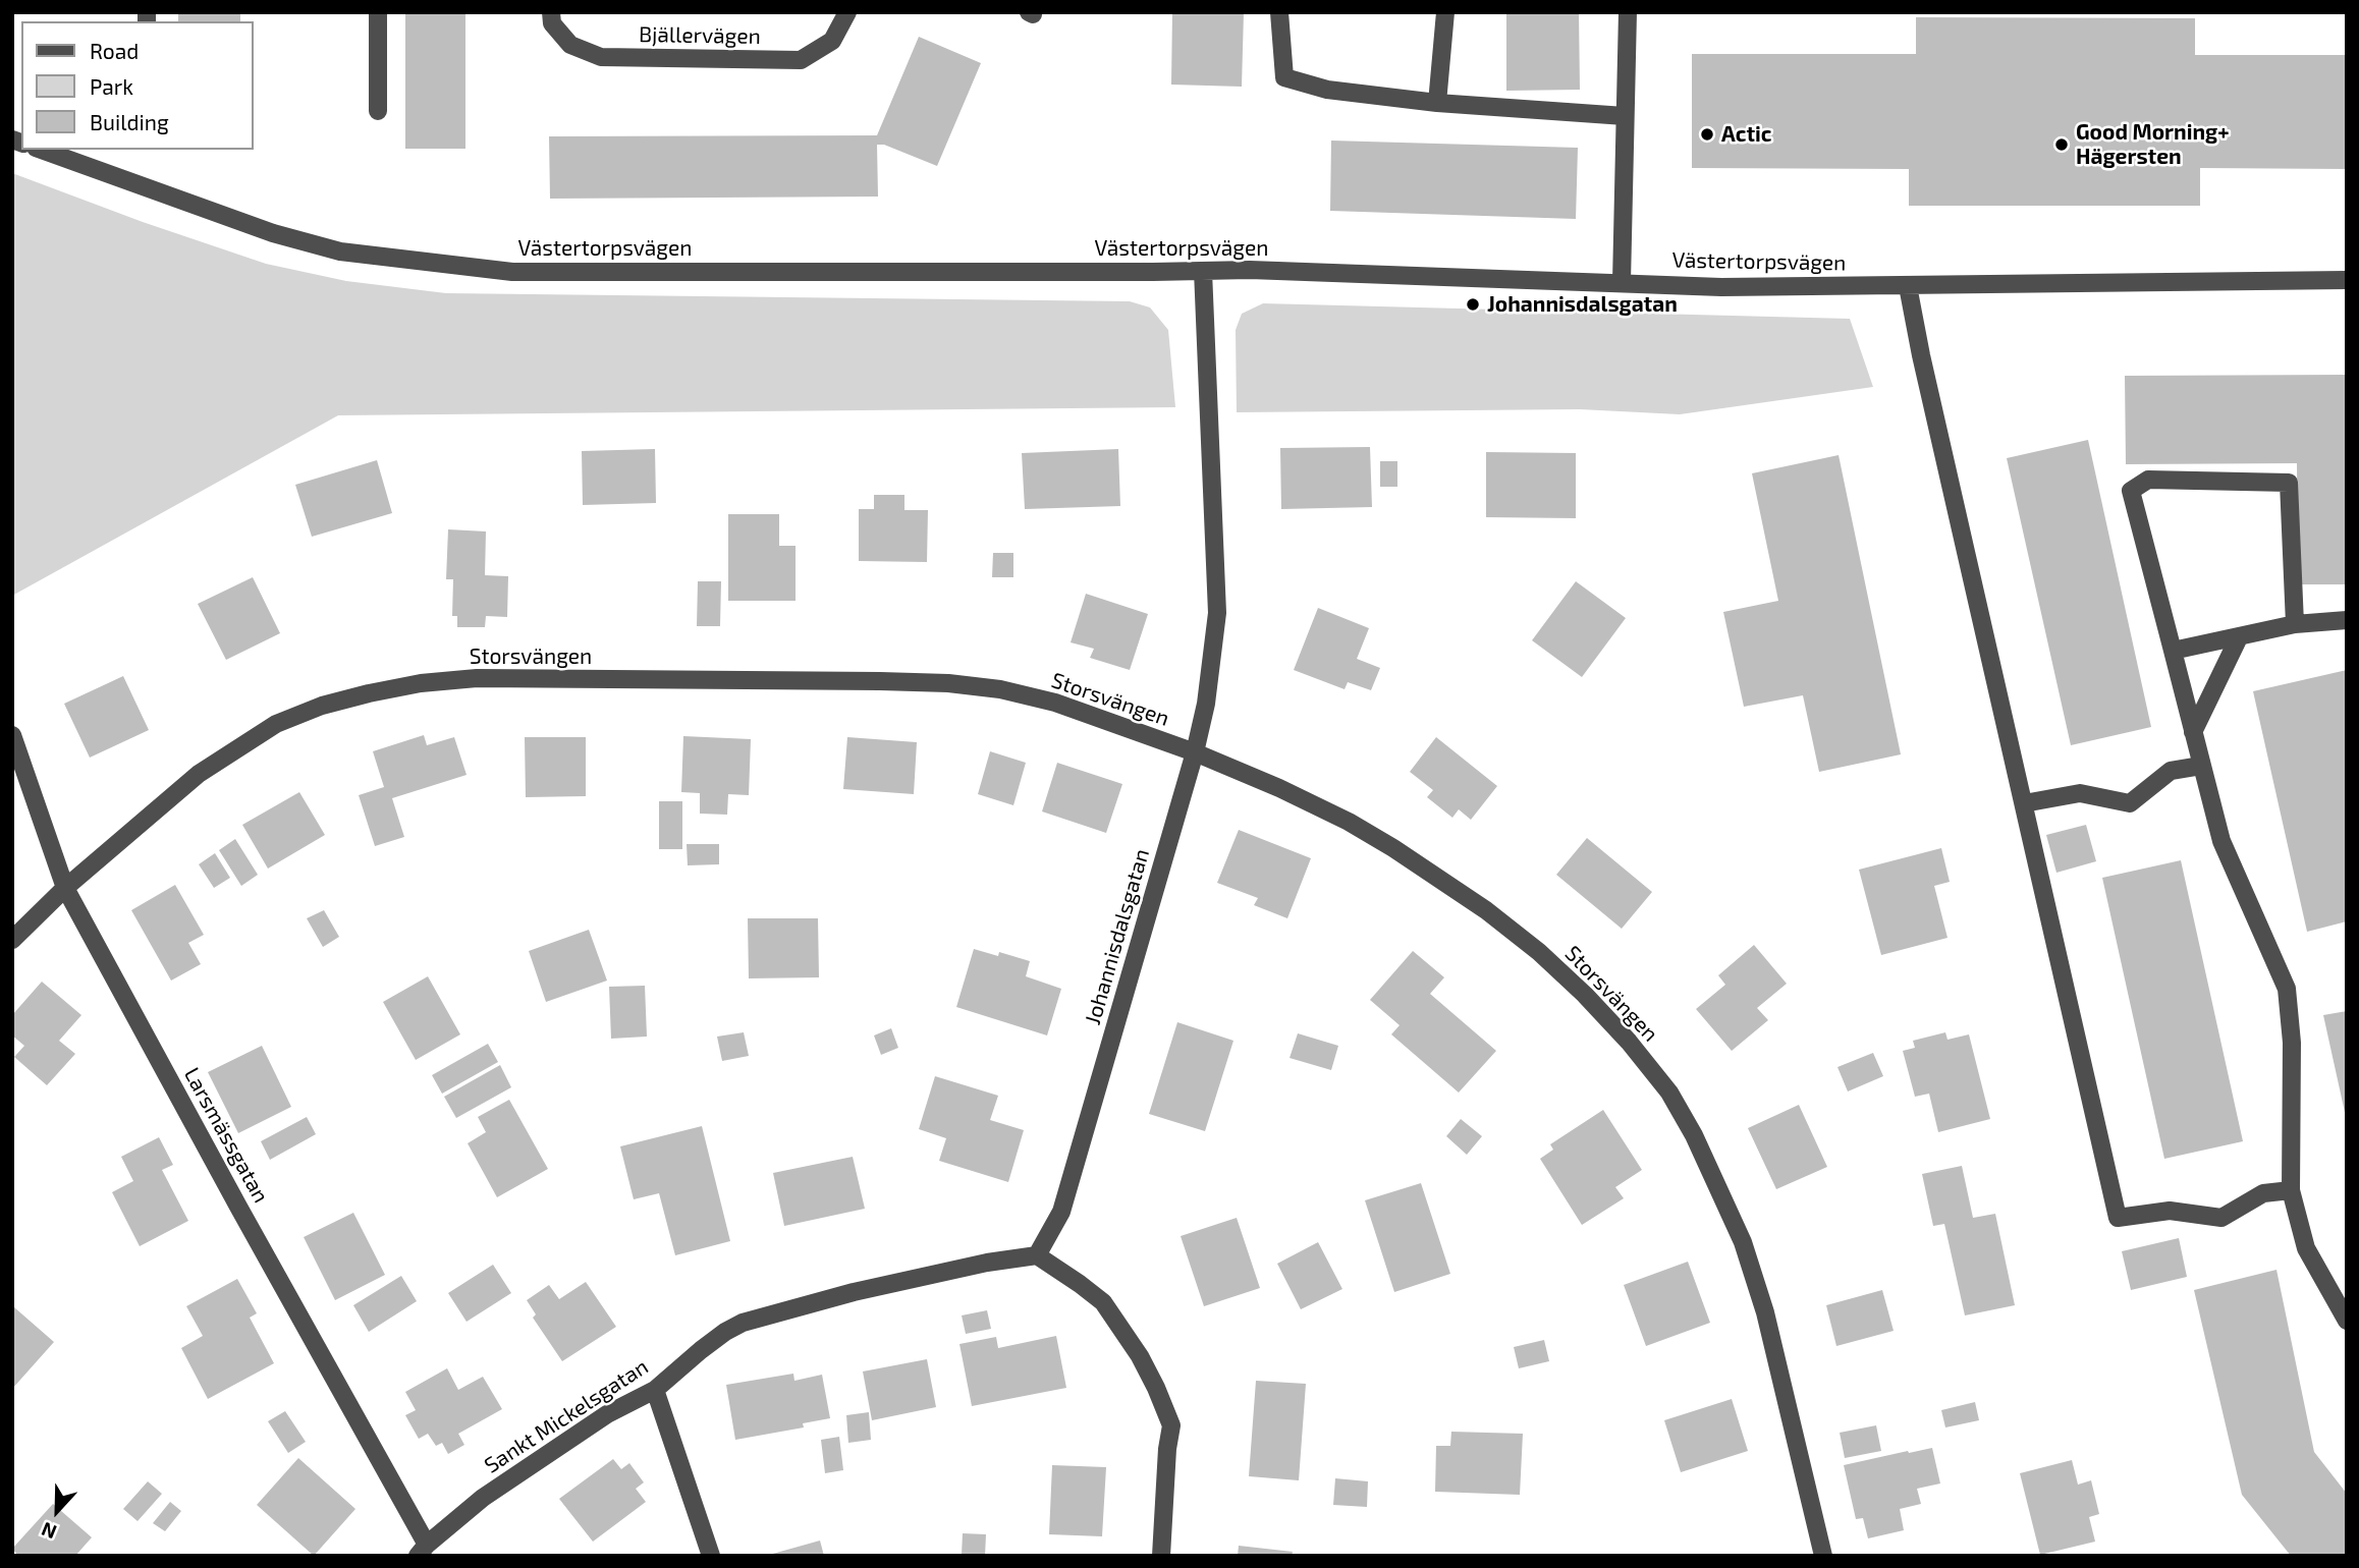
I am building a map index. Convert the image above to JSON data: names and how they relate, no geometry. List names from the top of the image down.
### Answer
{
  "streets": {
    "street": [
      "Bjällervägen",
      "Västertorpsvägen",
      "Storsvängen",
      "Johannisdalsgatan",
      "Larsmässgatan",
      "Sankt Mickelsgatan"
    ]
  },
  "crossings": [
    ["Västertorpsvägen", "Johannisdalsgatan"],
    ["Storsvängen", "Johannisdalsgatan"],
    ["Storsvängen", "Larsmässgatan"],
    ["Johannisdalsgatan", "Sankt Mickelsgatan"],
    ["Larsmässgatan", "Sankt Mickelsgatan"]
  ],
  "places": ["Actic", "Good Morning+ Hägersten", "Johannisdalsgatan"],
  "legend": ["Road", "Park", "Building"],
  "north": "bottom"
}
